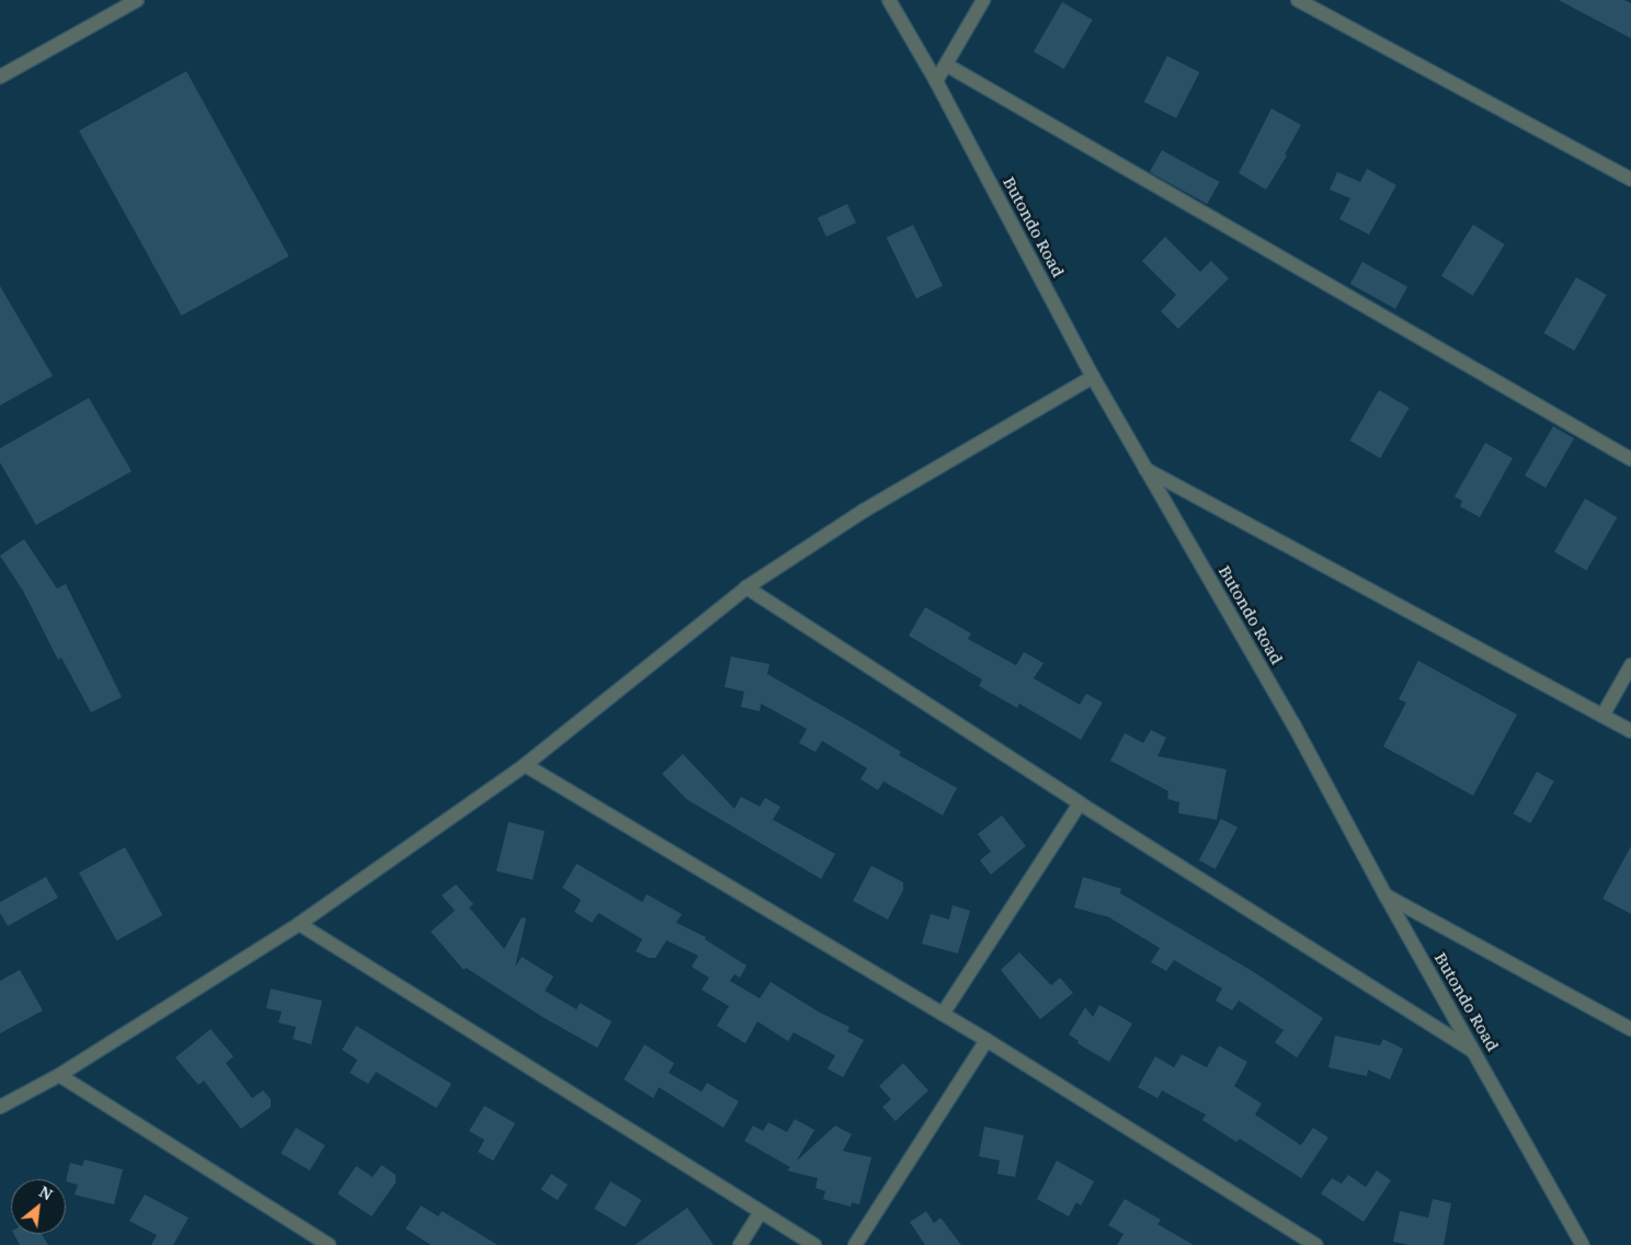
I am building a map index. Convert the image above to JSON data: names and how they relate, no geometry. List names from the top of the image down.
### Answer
{
  "streets": {
    "street": ["Butondo Road"]
  },
  "north": "top right"
}
